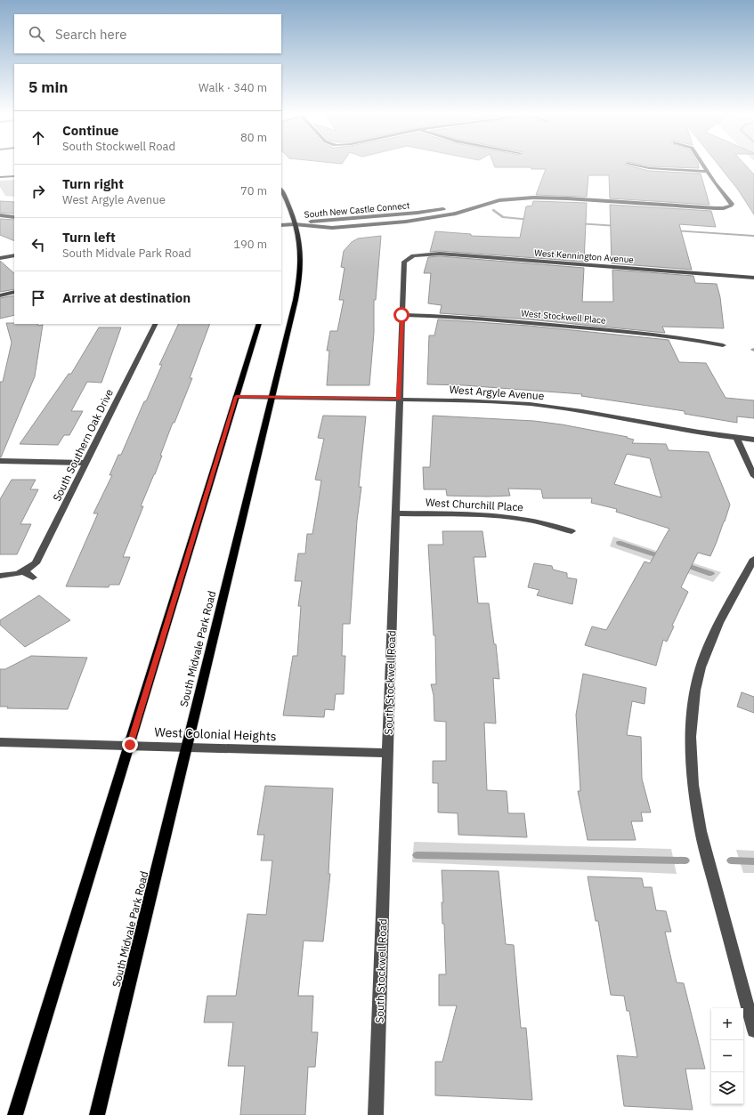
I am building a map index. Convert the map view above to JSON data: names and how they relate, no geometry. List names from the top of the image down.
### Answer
{
  "streets": {
    "main road": ["South Midvale Park Road"],
    "street": [
      "South New Castle Connect",
      "West Kennington Avenue",
      "West Stockwell Place",
      "West Argyle Avenue",
      "South Southern Oak Drive",
      "West Churchill Place",
      "South Stockwell Road",
      "West Colonial Heights"
    ]
  },
  "crossings": [
    ["South New Castle Connect", "South Midvale Park Road"],
    ["West Kennington Avenue", "South Stockwell Road"],
    ["West Stockwell Place", "South Stockwell Road"],
    ["West Argyle Avenue", "South Midvale Park Road"],
    ["West Argyle Avenue", "South Stockwell Road"],
    ["West Churchill Place", "South Stockwell Road"],
    ["South Midvale Park Road", "West Colonial Heights"],
    ["South Stockwell Road", "West Colonial Heights"]
  ],
  "page": {
    "search": "Search here",
    "heading": ["5 min", "Walk · 340 m"],
    "list": [
      ["Continue", "South Stockwell Road", "80 m"],
      ["Turn right", "West Argyle Avenue", "70 m"],
      ["Turn left", "South Midvale Park Road", "190 m"],
      "Arrive at destination"
    ],
    "map_buttons": ["+", "−"]
  }
}
